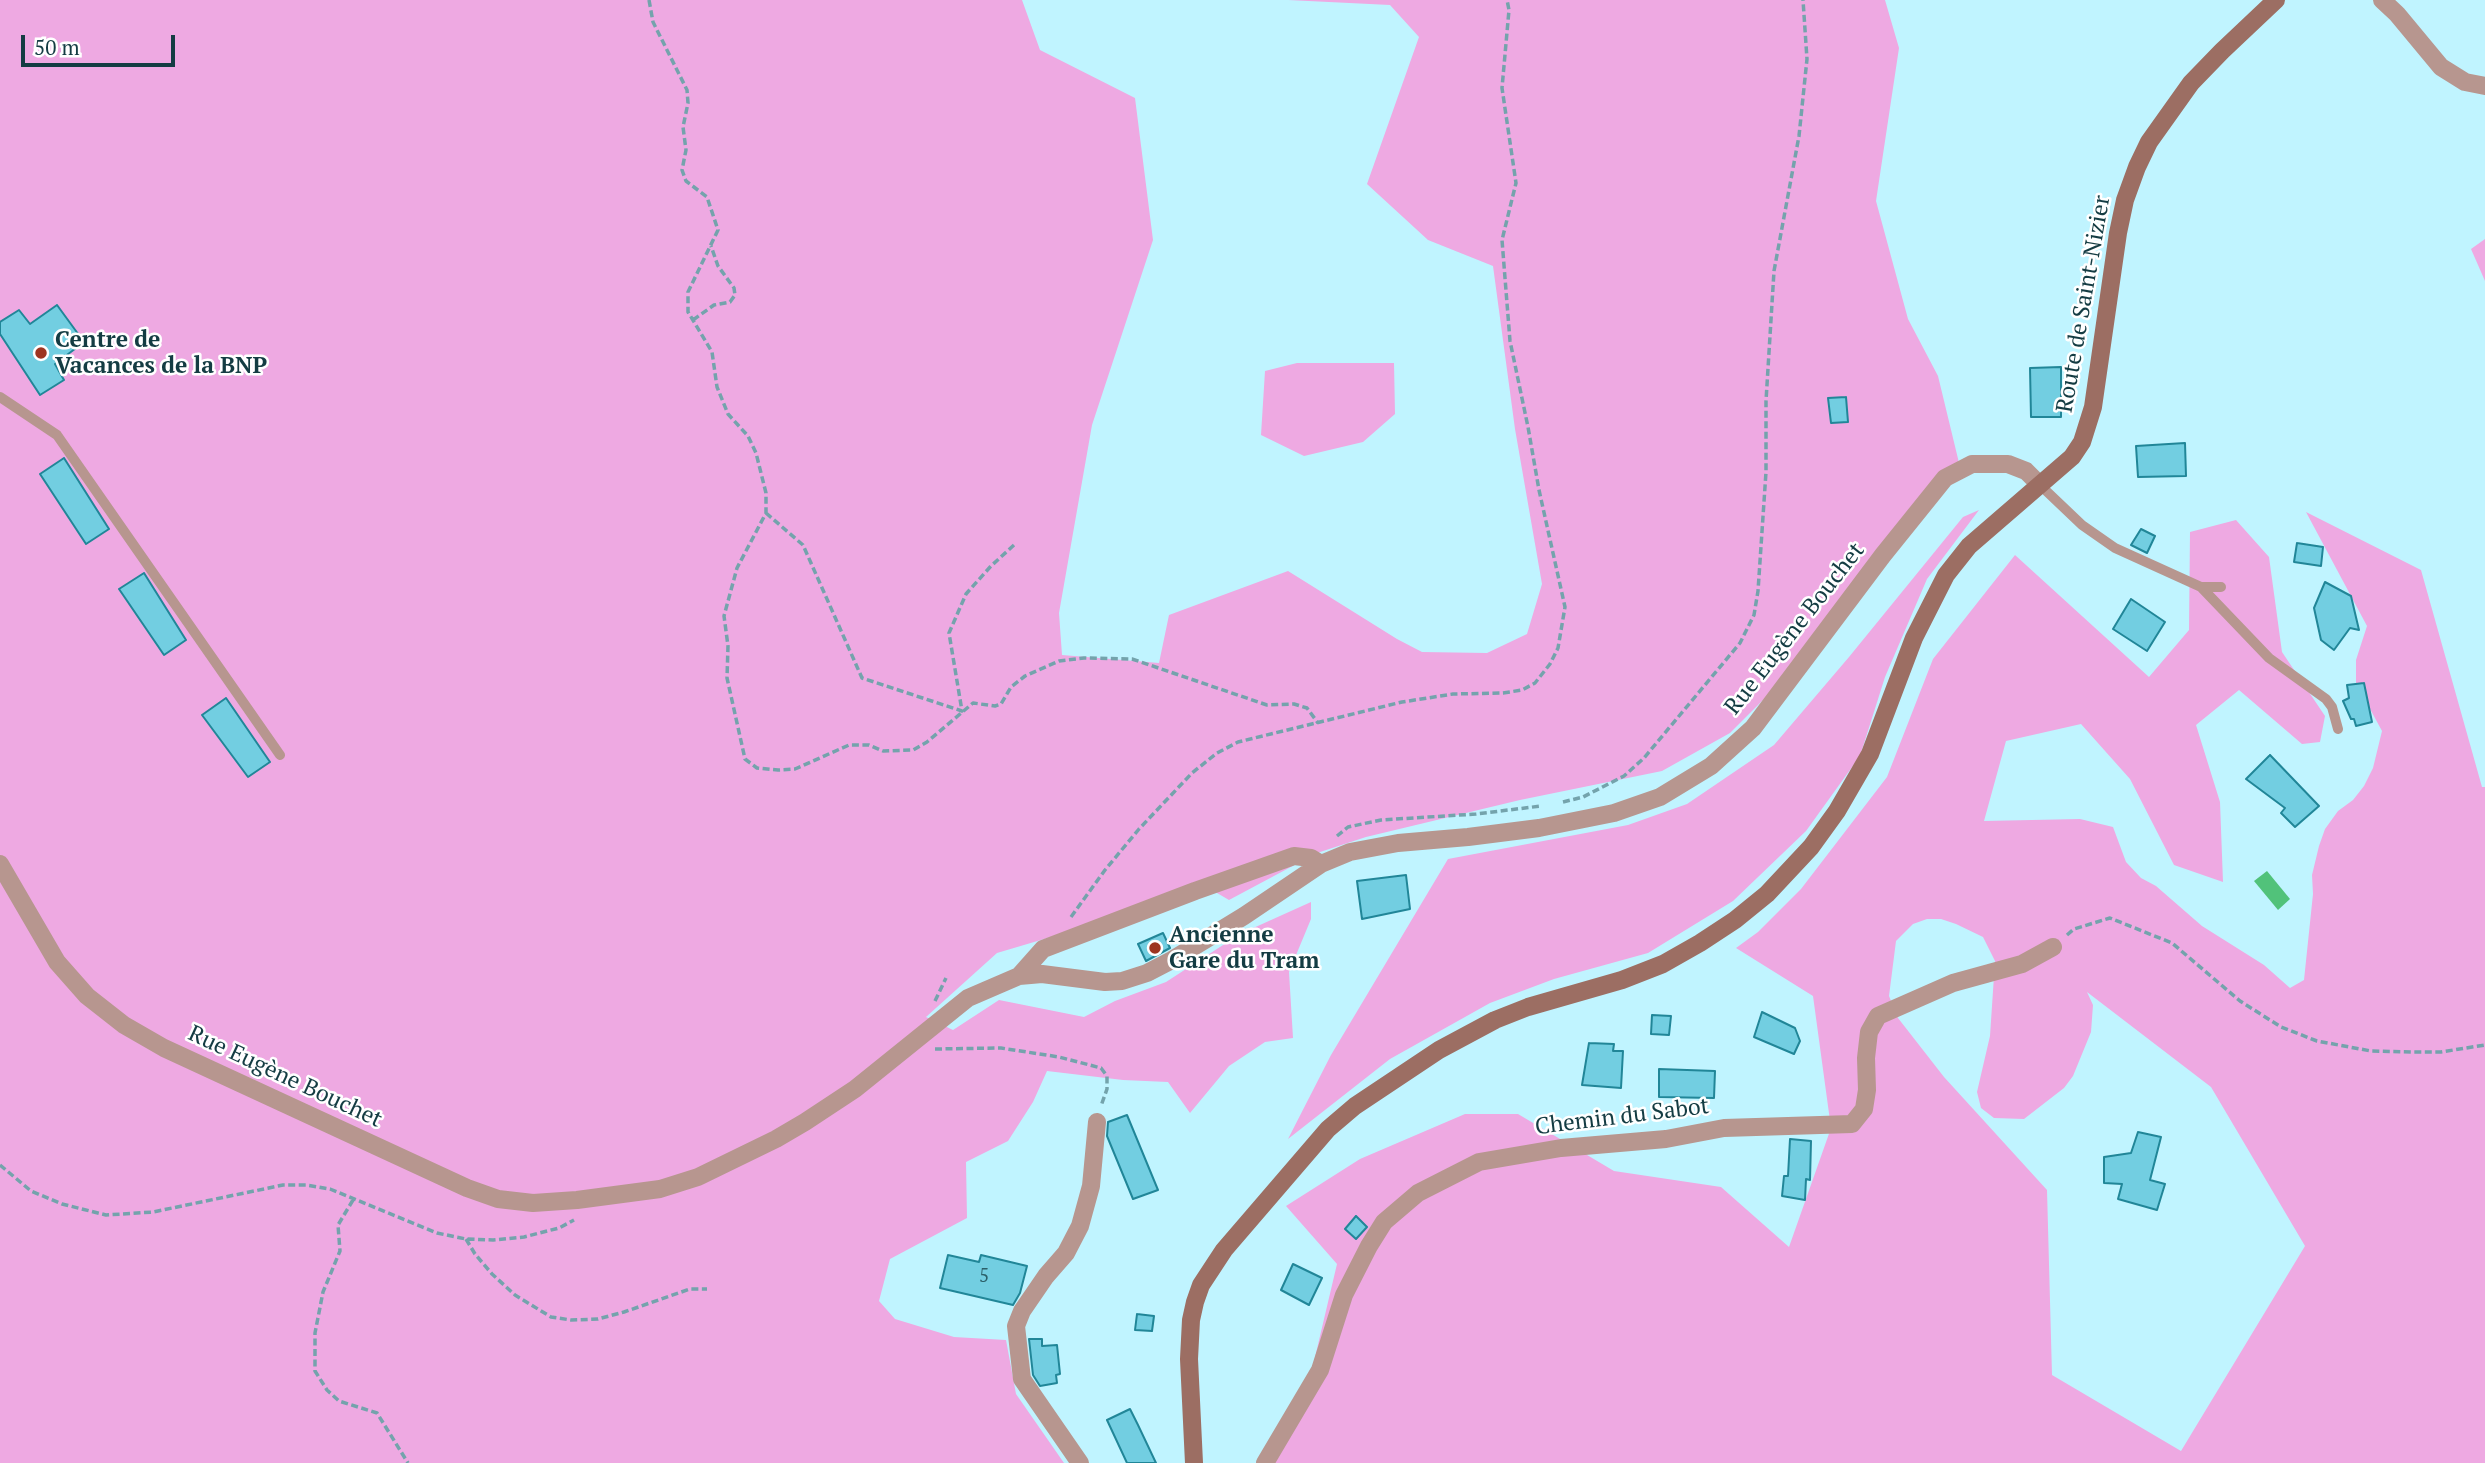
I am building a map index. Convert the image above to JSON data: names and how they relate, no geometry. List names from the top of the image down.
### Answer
{
  "streets": {
    "main road": ["Route de Saint-Nizier"],
    "street": ["Rue Eugène Bouchet", "Chemin du Sabot"]
  },
  "crossings": [
    ["Route de Saint-Nizier", "Rue Eugène Bouchet"]
  ],
  "places": ["Centre de Vacances de la BNP", "Ancienne Gare du Tram"],
  "house_numbers": ["5"],
  "scale_bar": "50 m"
}
